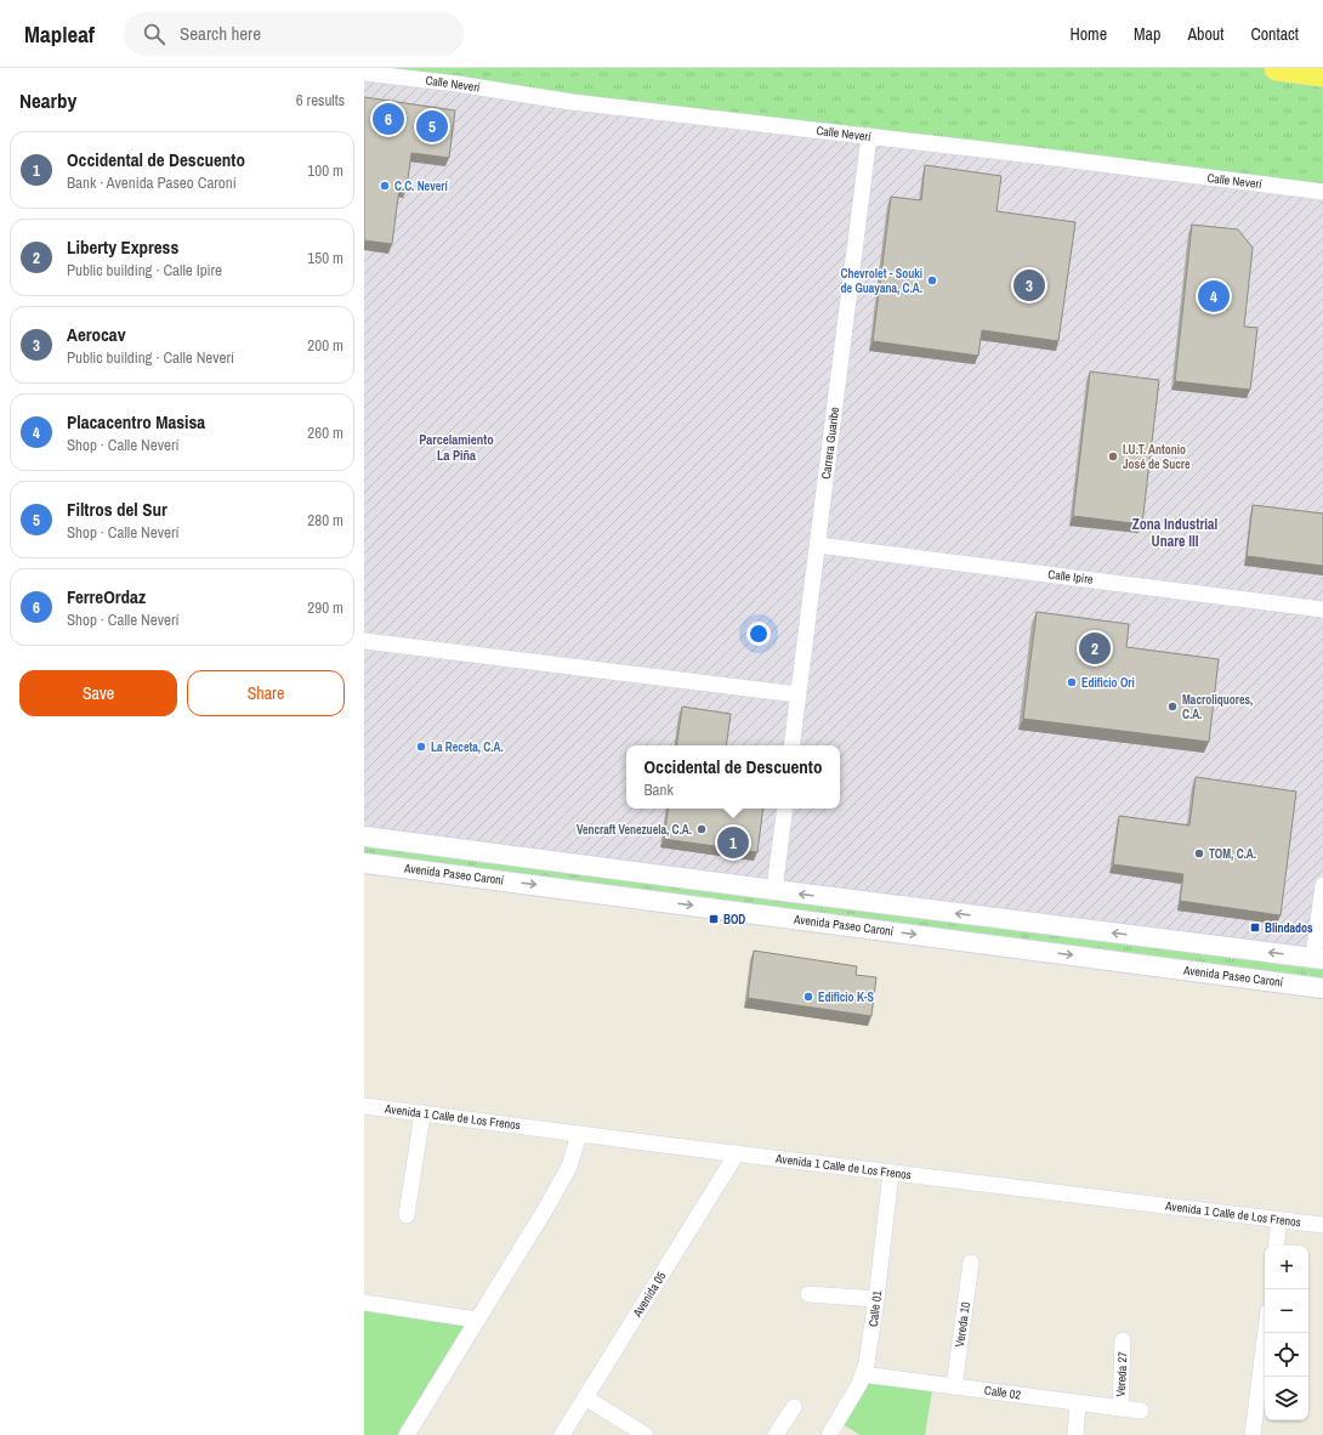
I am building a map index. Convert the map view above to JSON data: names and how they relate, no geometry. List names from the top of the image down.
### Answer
{
  "streets": {
    "street": [
      "Calle Neverí",
      "Carrera Guaribe",
      "Calle Ipire",
      "Avenida Paseo Caroní",
      "Avenida 1 Calle de Los Frenos",
      "Avenida 05",
      "Calle 01",
      "Vereda 10",
      "Vereda 27",
      "Calle 02"
    ]
  },
  "crossings": [
    ["Calle Neverí", "Carrera Guaribe"],
    ["Carrera Guaribe", "Calle Ipire"],
    ["Avenida 1 Calle de Los Frenos", "Avenida 05"],
    ["Avenida 1 Calle de Los Frenos", "Calle 01"],
    ["Calle 01", "Calle 02"],
    ["Vereda 10", "Calle 02"],
    ["Vereda 27", "Calle 02"]
  ],
  "districts": ["Parcelamiento La Piña", "Zona Industrial Unare III"],
  "places": {
    "other": [
      "C.C. Neverí",
      "Chevrolet - Souki de Guayana, C.A.",
      "I.U.T. Antonio José de Sucre",
      "Edificio Ori",
      "Macroliquores, C.A.",
      "La Receta, C.A.",
      "Vencraft Venezuela, C.A.",
      "TOM, C.A.",
      "Edificio K-S"
    ],
    "transit": ["BOD", "Blindados"]
  },
  "page": {
    "header": "Mapleaf",
    "search": "Search here",
    "nav": [
      "Home",
      "Map",
      "About",
      "Contact"
    ],
    "heading": ["Nearby", "6 results"],
    "pins": [
      "6",
      "5",
      "3",
      "4",
      "2",
      "1"
    ],
    "list": [
      {
        "mark": "1",
        "name": "Occidental de Descuento",
        "note": "Bank · Avenida Paseo Caroní",
        "value": "100 m"
      },
      {
        "mark": "2",
        "name": "Liberty Express",
        "note": "Public building · Calle Ipire",
        "value": "150 m"
      },
      {
        "mark": "3",
        "name": "Aerocav",
        "note": "Public building · Calle Neverí",
        "value": "200 m"
      },
      {
        "mark": "4",
        "name": "Placacentro Masisa",
        "note": "Shop · Calle Neverí",
        "value": "260 m"
      },
      {
        "mark": "5",
        "name": "Filtros del Sur",
        "note": "Shop · Calle Neverí",
        "value": "280 m"
      },
      {
        "mark": "6",
        "name": "FerreOrdaz",
        "note": "Shop · Calle Neverí",
        "value": "290 m"
      }
    ],
    "buttons": ["Save", "Share"],
    "popup": ["Occidental de Descuento", "Bank"],
    "map_buttons": ["+", "−"]
  }
}
